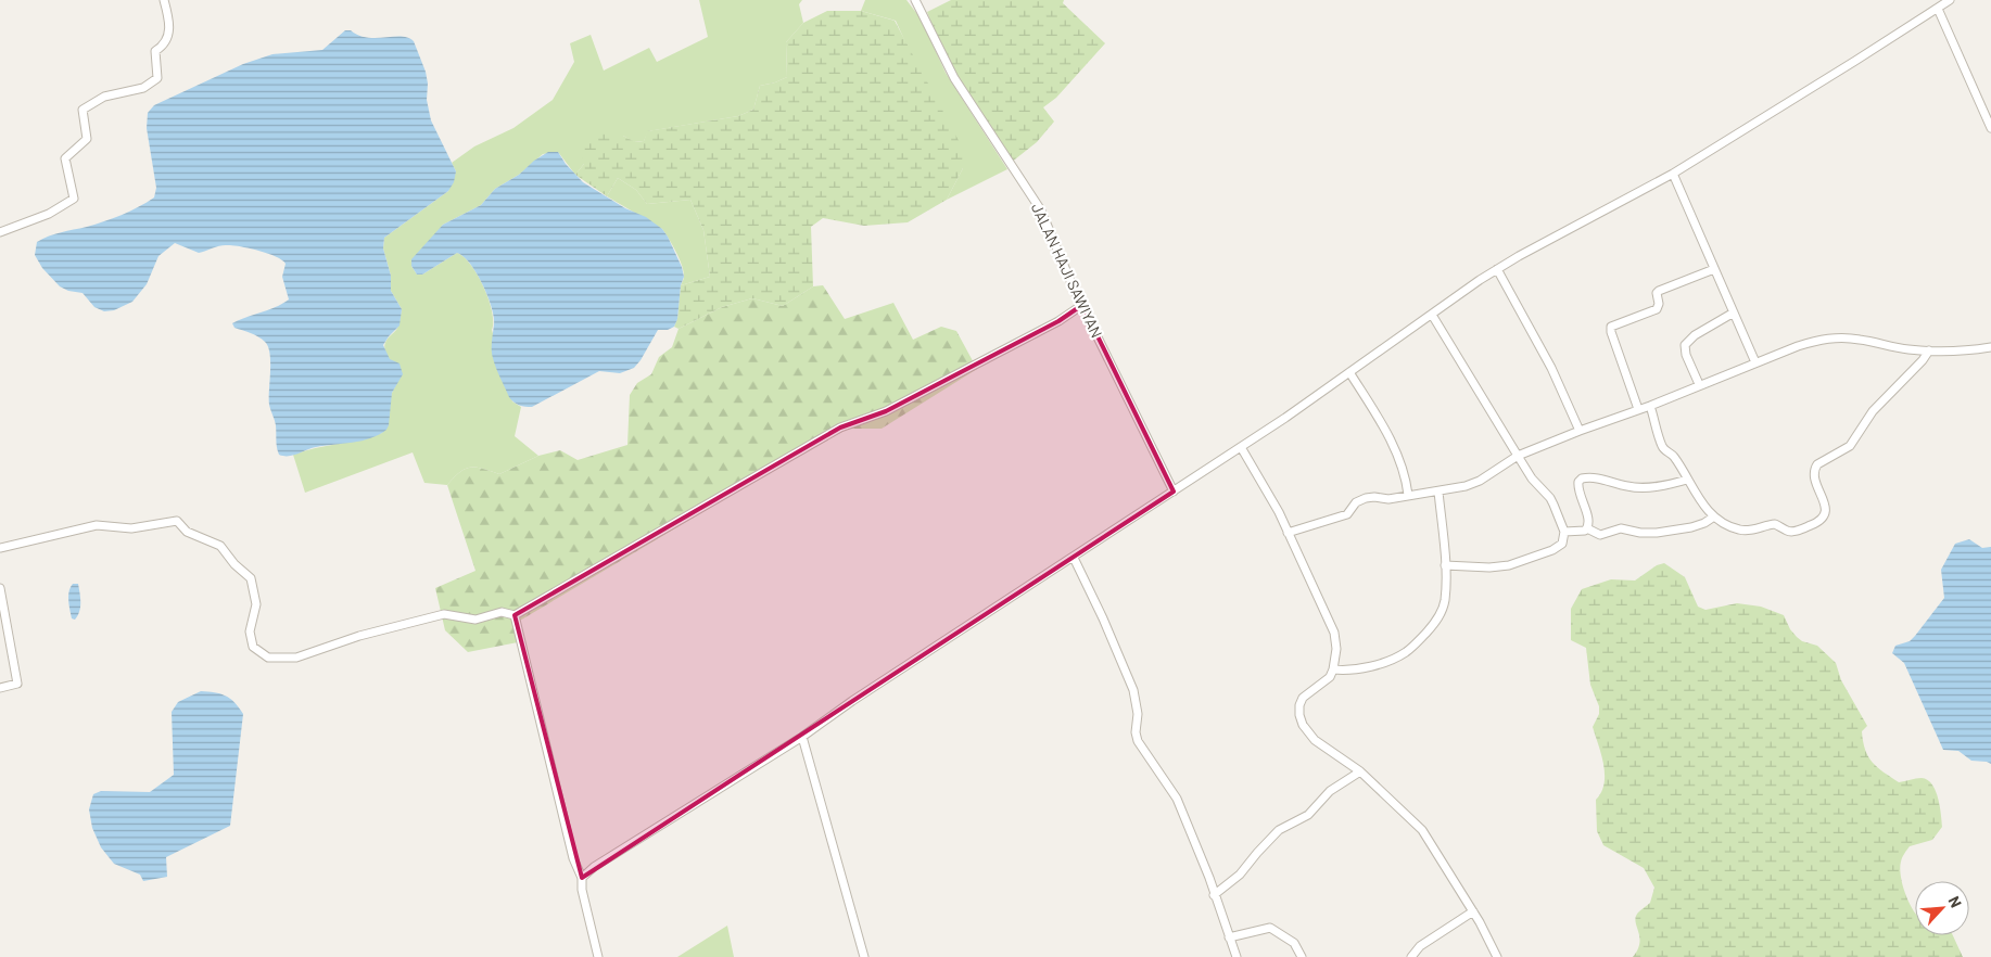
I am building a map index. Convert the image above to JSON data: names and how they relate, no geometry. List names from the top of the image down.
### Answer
{
  "streets": {
    "street": ["JALAN HAJI SAWIYAN"]
  },
  "north": "top right"
}
